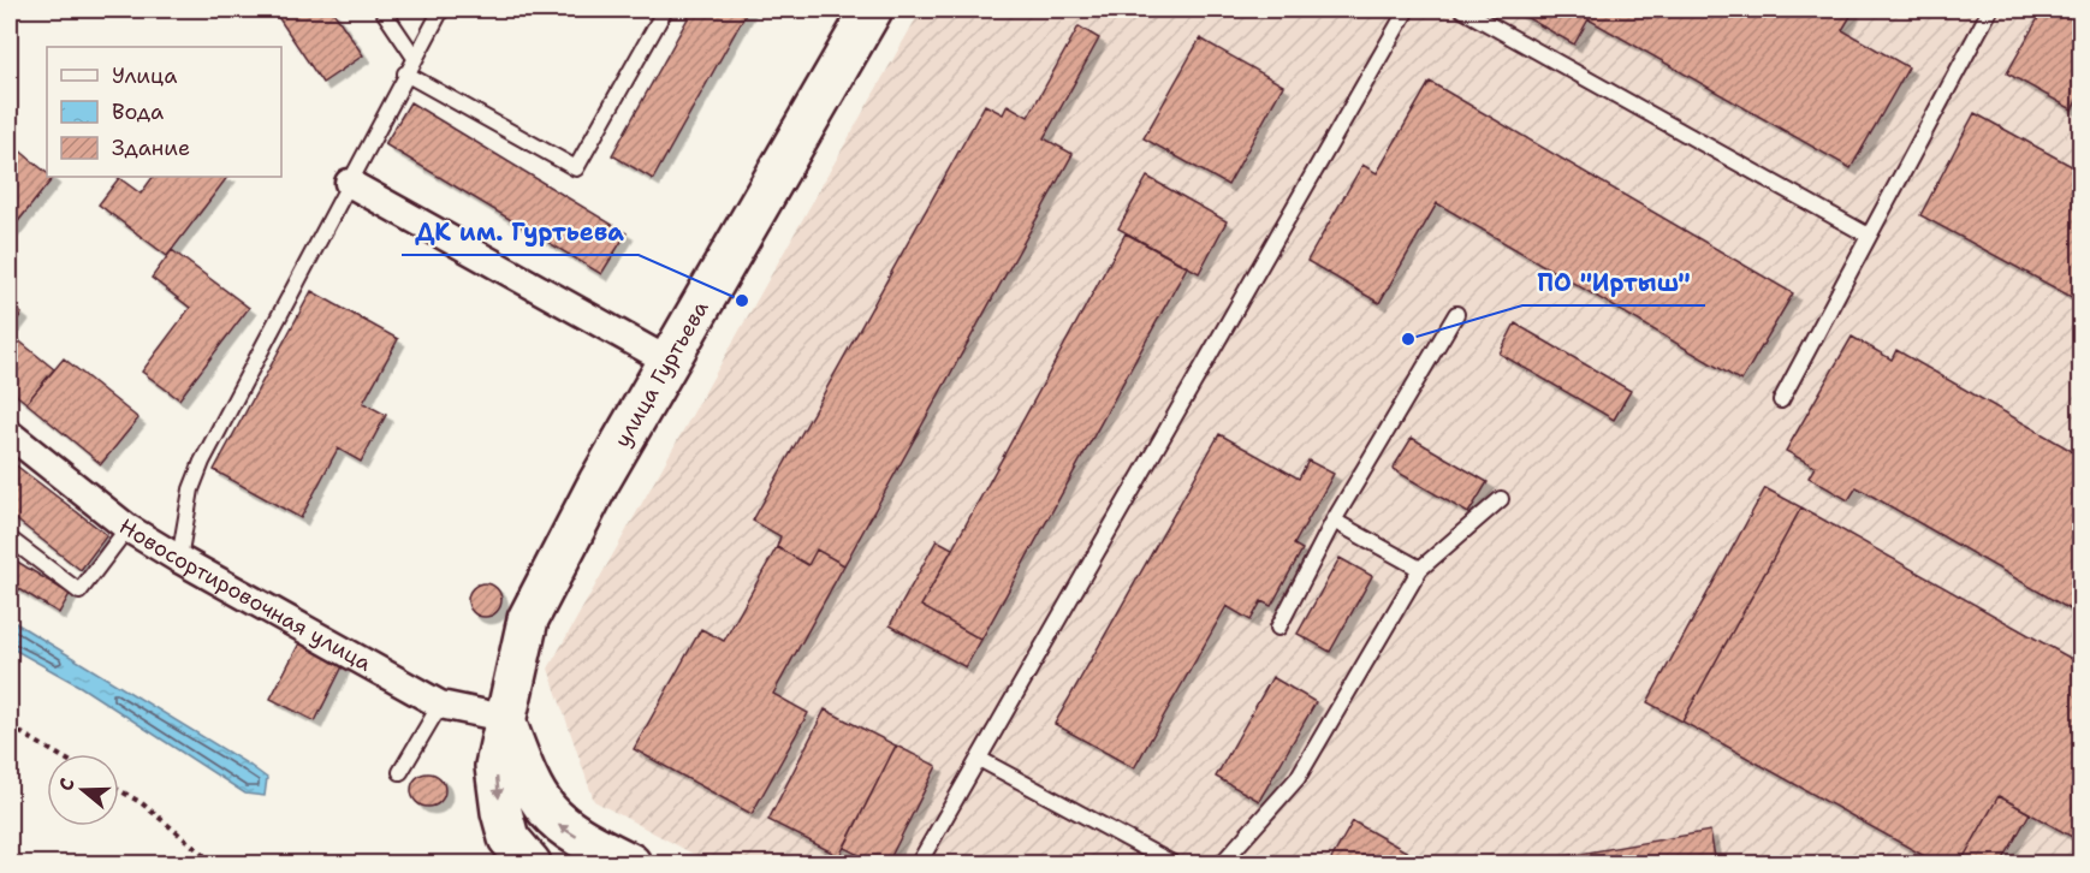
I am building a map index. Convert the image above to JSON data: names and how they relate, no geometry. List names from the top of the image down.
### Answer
{
  "streets": {
    "main road": ["улица Гуртьева"],
    "street": ["Новосортировочная улица"]
  },
  "crossings": [
    ["улица Гуртьева", "Новосортировочная улица"]
  ],
  "places": ["ДК им. Гуртьева", "ПО \"Иртыш\""],
  "legend": ["Улица", "Вода", "Здание"],
  "north": "left"
}
